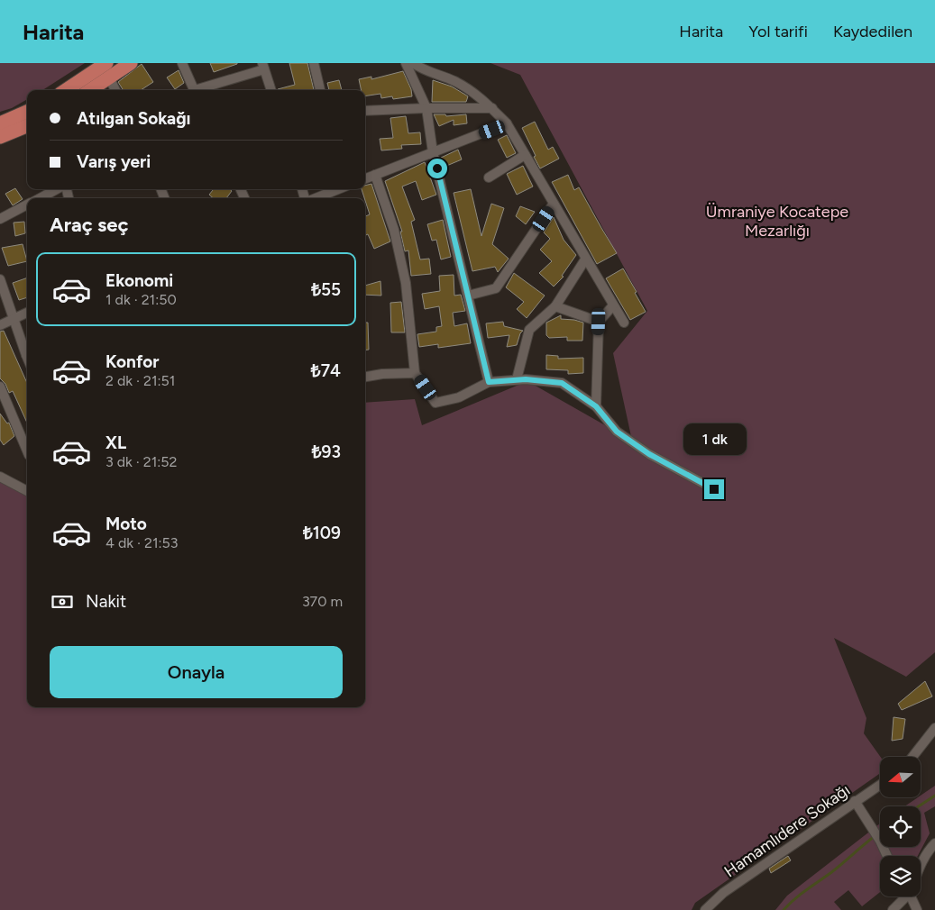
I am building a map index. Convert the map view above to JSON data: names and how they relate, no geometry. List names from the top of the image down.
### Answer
{
  "streets": {
    "street": ["Hamamlıdere Sokağı"]
  },
  "parks": ["Ümraniye Kocatepe Mezarlığı"],
  "north": "left",
  "page": {
    "header": "Harita",
    "nav": ["Harita", "Yol tarifi", "Kaydedilen"],
    "banner": ["Atılgan Sokağı", "Varış yeri"],
    "heading": "Araç seç",
    "list": [
      {
        "name": "Ekonomi",
        "note": "1 dk · 21:50",
        "value": "₺55"
      },
      {
        "name": "Konfor",
        "note": "2 dk · 21:51",
        "value": "₺74"
      },
      {
        "name": "XL",
        "note": "3 dk · 21:52",
        "value": "₺93"
      },
      {
        "name": "Moto",
        "note": "4 dk · 21:53",
        "value": "₺109"
      }
    ],
    "bubble": "1 dk",
    "pay": ["Nakit", "370 m"],
    "buttons": "Onayla"
  }
}
